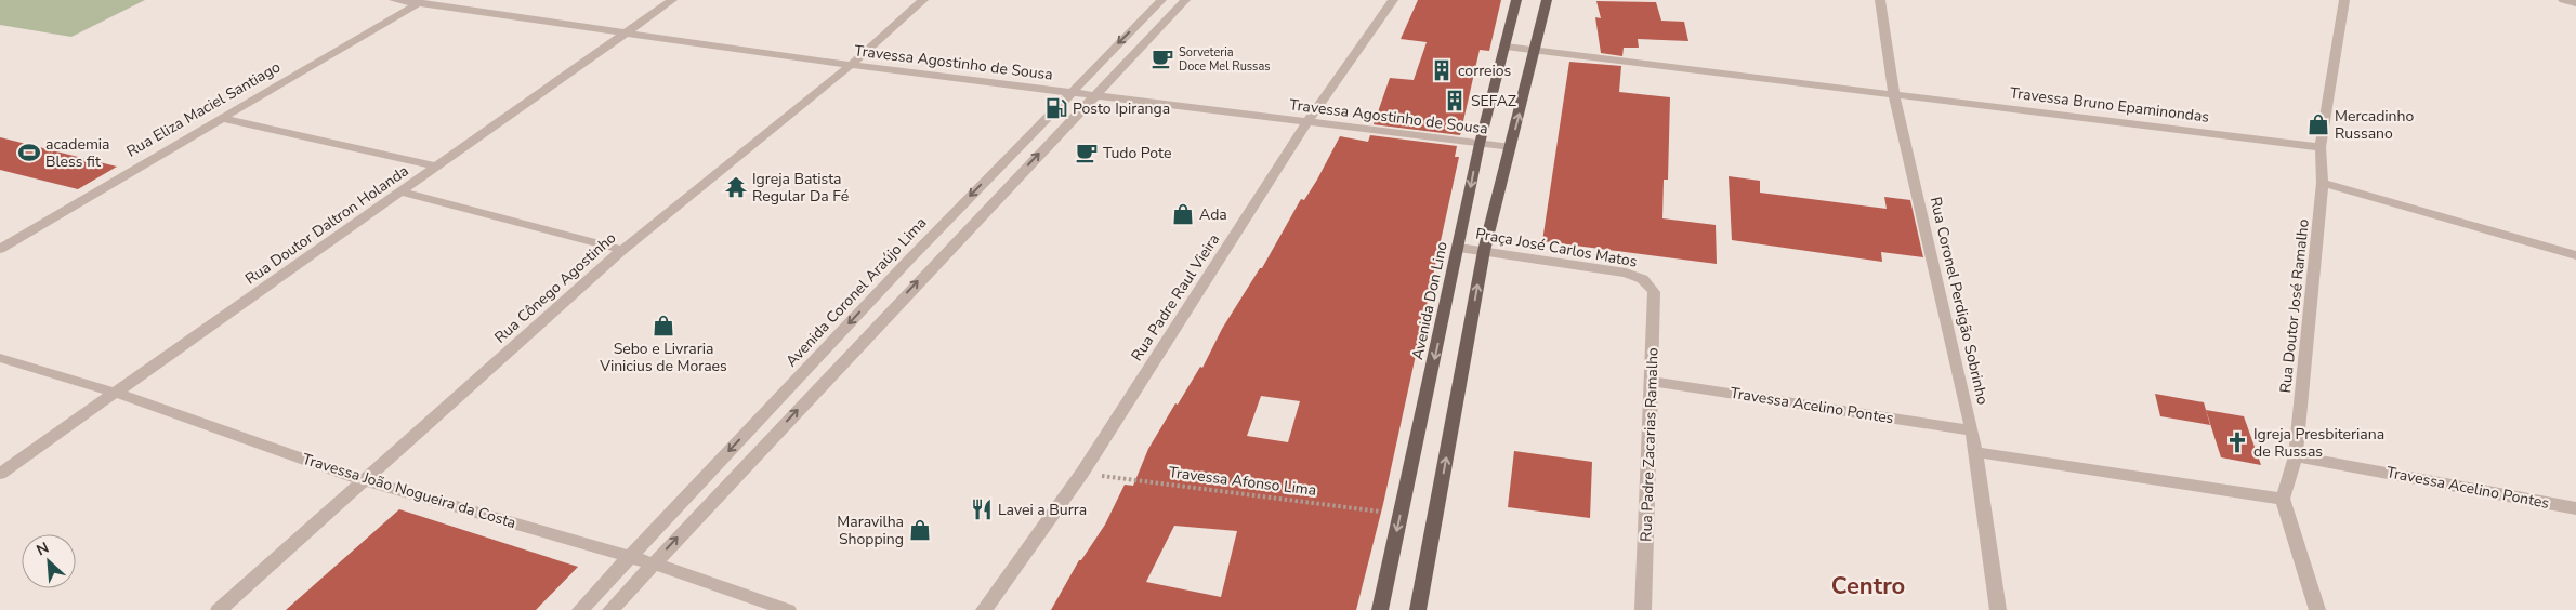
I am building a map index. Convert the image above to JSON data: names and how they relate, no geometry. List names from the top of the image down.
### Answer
{
  "streets": {
    "main road": ["Avenida Don Lino"],
    "street": [
      "Travessa Agostinho de Sousa",
      "Travessa Bruno Epaminondas",
      "Rua Eliza Maciel Santiago",
      "Rua Doutor Daltron Holanda",
      "Praça José Carlos Matos",
      "Rua Cônego Agostinho",
      "Avenida Coronel Araújo Lima",
      "Rua Padre Raul Vieira",
      "Rua Coronel Perdigão Sobrinho",
      "Rua Doutor José Ramalho",
      "Travessa Acelino Pontes",
      "Rua Padre Zacarias Ramalho",
      "Travessa João Nogueira da Costa"
    ],
    "path": ["Travessa Afonso Lima"]
  },
  "crossings": [
    ["Travessa Agostinho de Sousa", "Rua Eliza Maciel Santiago"],
    ["Travessa Agostinho de Sousa", "Rua Doutor Daltron Holanda"],
    ["Travessa Agostinho de Sousa", "Rua Cônego Agostinho"],
    ["Travessa Agostinho de Sousa", "Avenida Coronel Araújo Lima"],
    ["Travessa Agostinho de Sousa", "Rua Padre Raul Vieira"],
    ["Travessa Agostinho de Sousa", "Avenida Don Lino"],
    ["Travessa Bruno Epaminondas", "Avenida Don Lino"],
    ["Travessa Bruno Epaminondas", "Rua Coronel Perdigão Sobrinho"],
    ["Travessa Bruno Epaminondas", "Rua Doutor José Ramalho"],
    ["Rua Doutor Daltron Holanda", "Travessa João Nogueira da Costa"],
    ["Praça José Carlos Matos", "Avenida Don Lino"],
    ["Praça José Carlos Matos", "Rua Padre Zacarias Ramalho"],
    ["Rua Cônego Agostinho", "Travessa João Nogueira da Costa"],
    ["Avenida Coronel Araújo Lima", "Travessa João Nogueira da Costa"],
    ["Rua Padre Raul Vieira", "Travessa Afonso Lima"],
    ["Avenida Don Lino", "Travessa Afonso Lima"],
    ["Rua Coronel Perdigão Sobrinho", "Travessa Acelino Pontes"],
    ["Rua Doutor José Ramalho", "Travessa Acelino Pontes"],
    ["Travessa Acelino Pontes", "Rua Padre Zacarias Ramalho"]
  ],
  "districts": ["Centro"],
  "places": {
    "cafe": ["Sorveteria Doce Mel Russas", "Tudo Pote"],
    "building": ["correios", "SEFAZ"],
    "fuel station": ["Posto Ipiranga"],
    "shop": [
      "Mercadinho Russano",
      "Ada",
      "Sebo e Livraria Vinicius de Moraes",
      "Maravilha Shopping"
    ],
    "sports": ["academia Bless fit"],
    "temple": ["Igreja Batista Regular Da Fé"],
    "church": ["Igreja Presbiteriana de Russas"],
    "restaurant": ["Lavei a Burra"]
  },
  "north": "top left"
}
